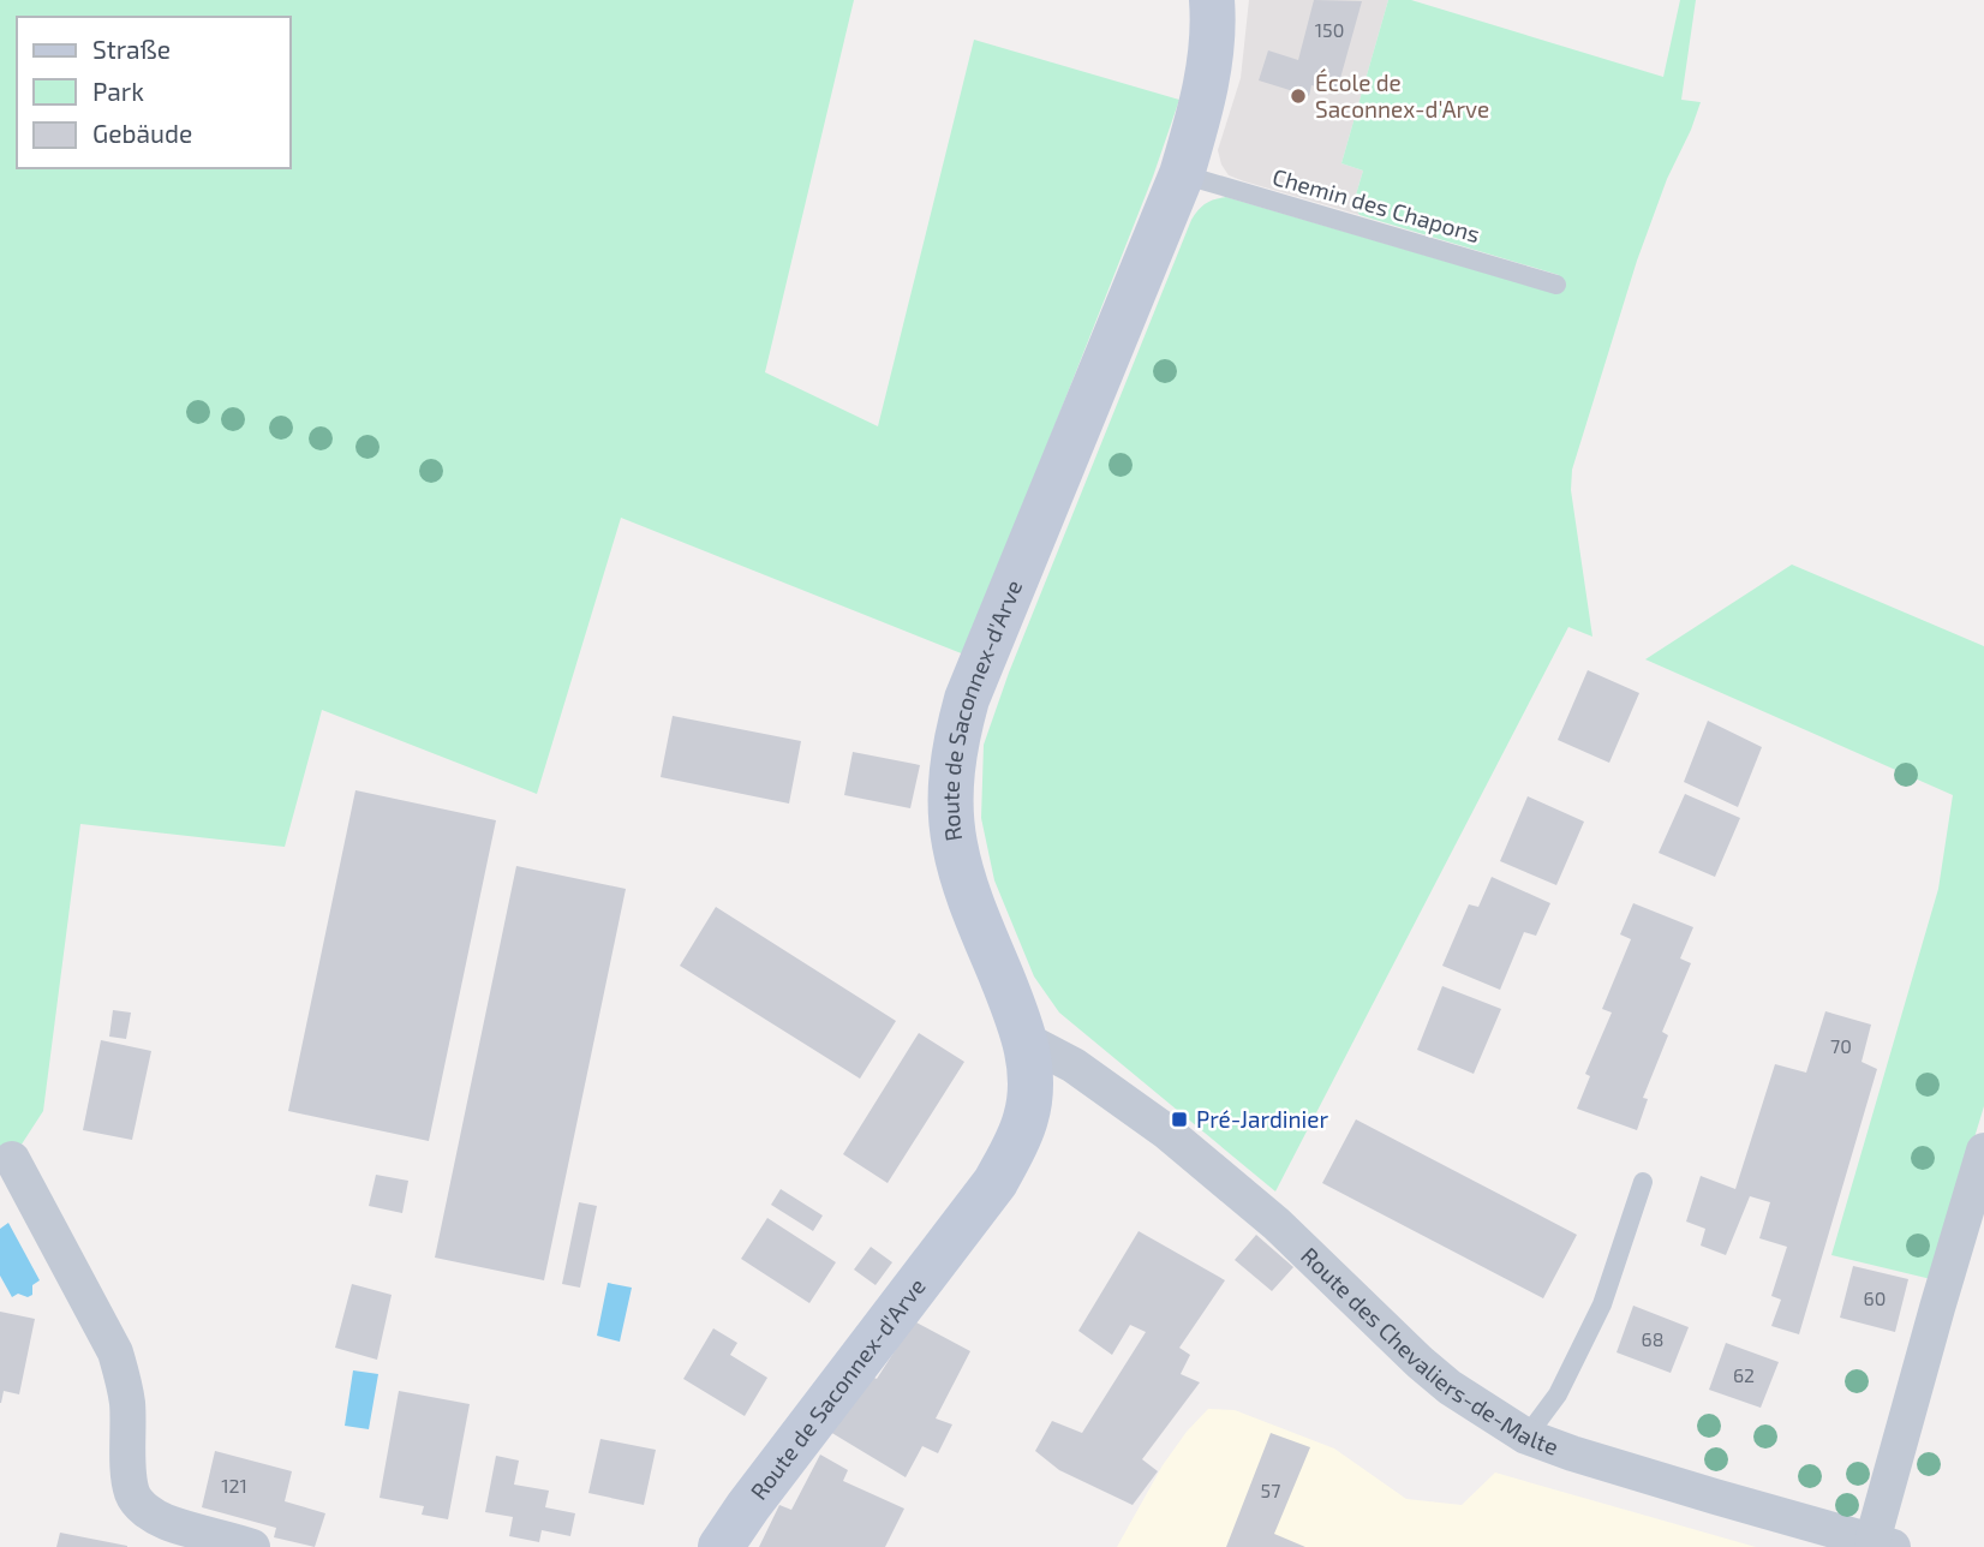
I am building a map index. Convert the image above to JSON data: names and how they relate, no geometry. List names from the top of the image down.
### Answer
{
  "streets": {
    "street": ["Route de Saconnex-d'Arve", "Route des Chevaliers-de-Malte"],
    "lane": ["Chemin des Chapons"]
  },
  "crossings": [
    ["Chemin des Chapons", "Route de Saconnex-d'Arve"],
    ["Route de Saconnex-d'Arve", "Route des Chevaliers-de-Malte"]
  ],
  "places": {
    "other": ["École de Saconnex-d'Arve"],
    "transit": ["Pré-Jardinier"]
  },
  "house_numbers": [
    "150",
    "70",
    "60",
    "68",
    "62",
    "121",
    "57"
  ],
  "legend": ["Straße", "Park", "Gebäude"]
}
